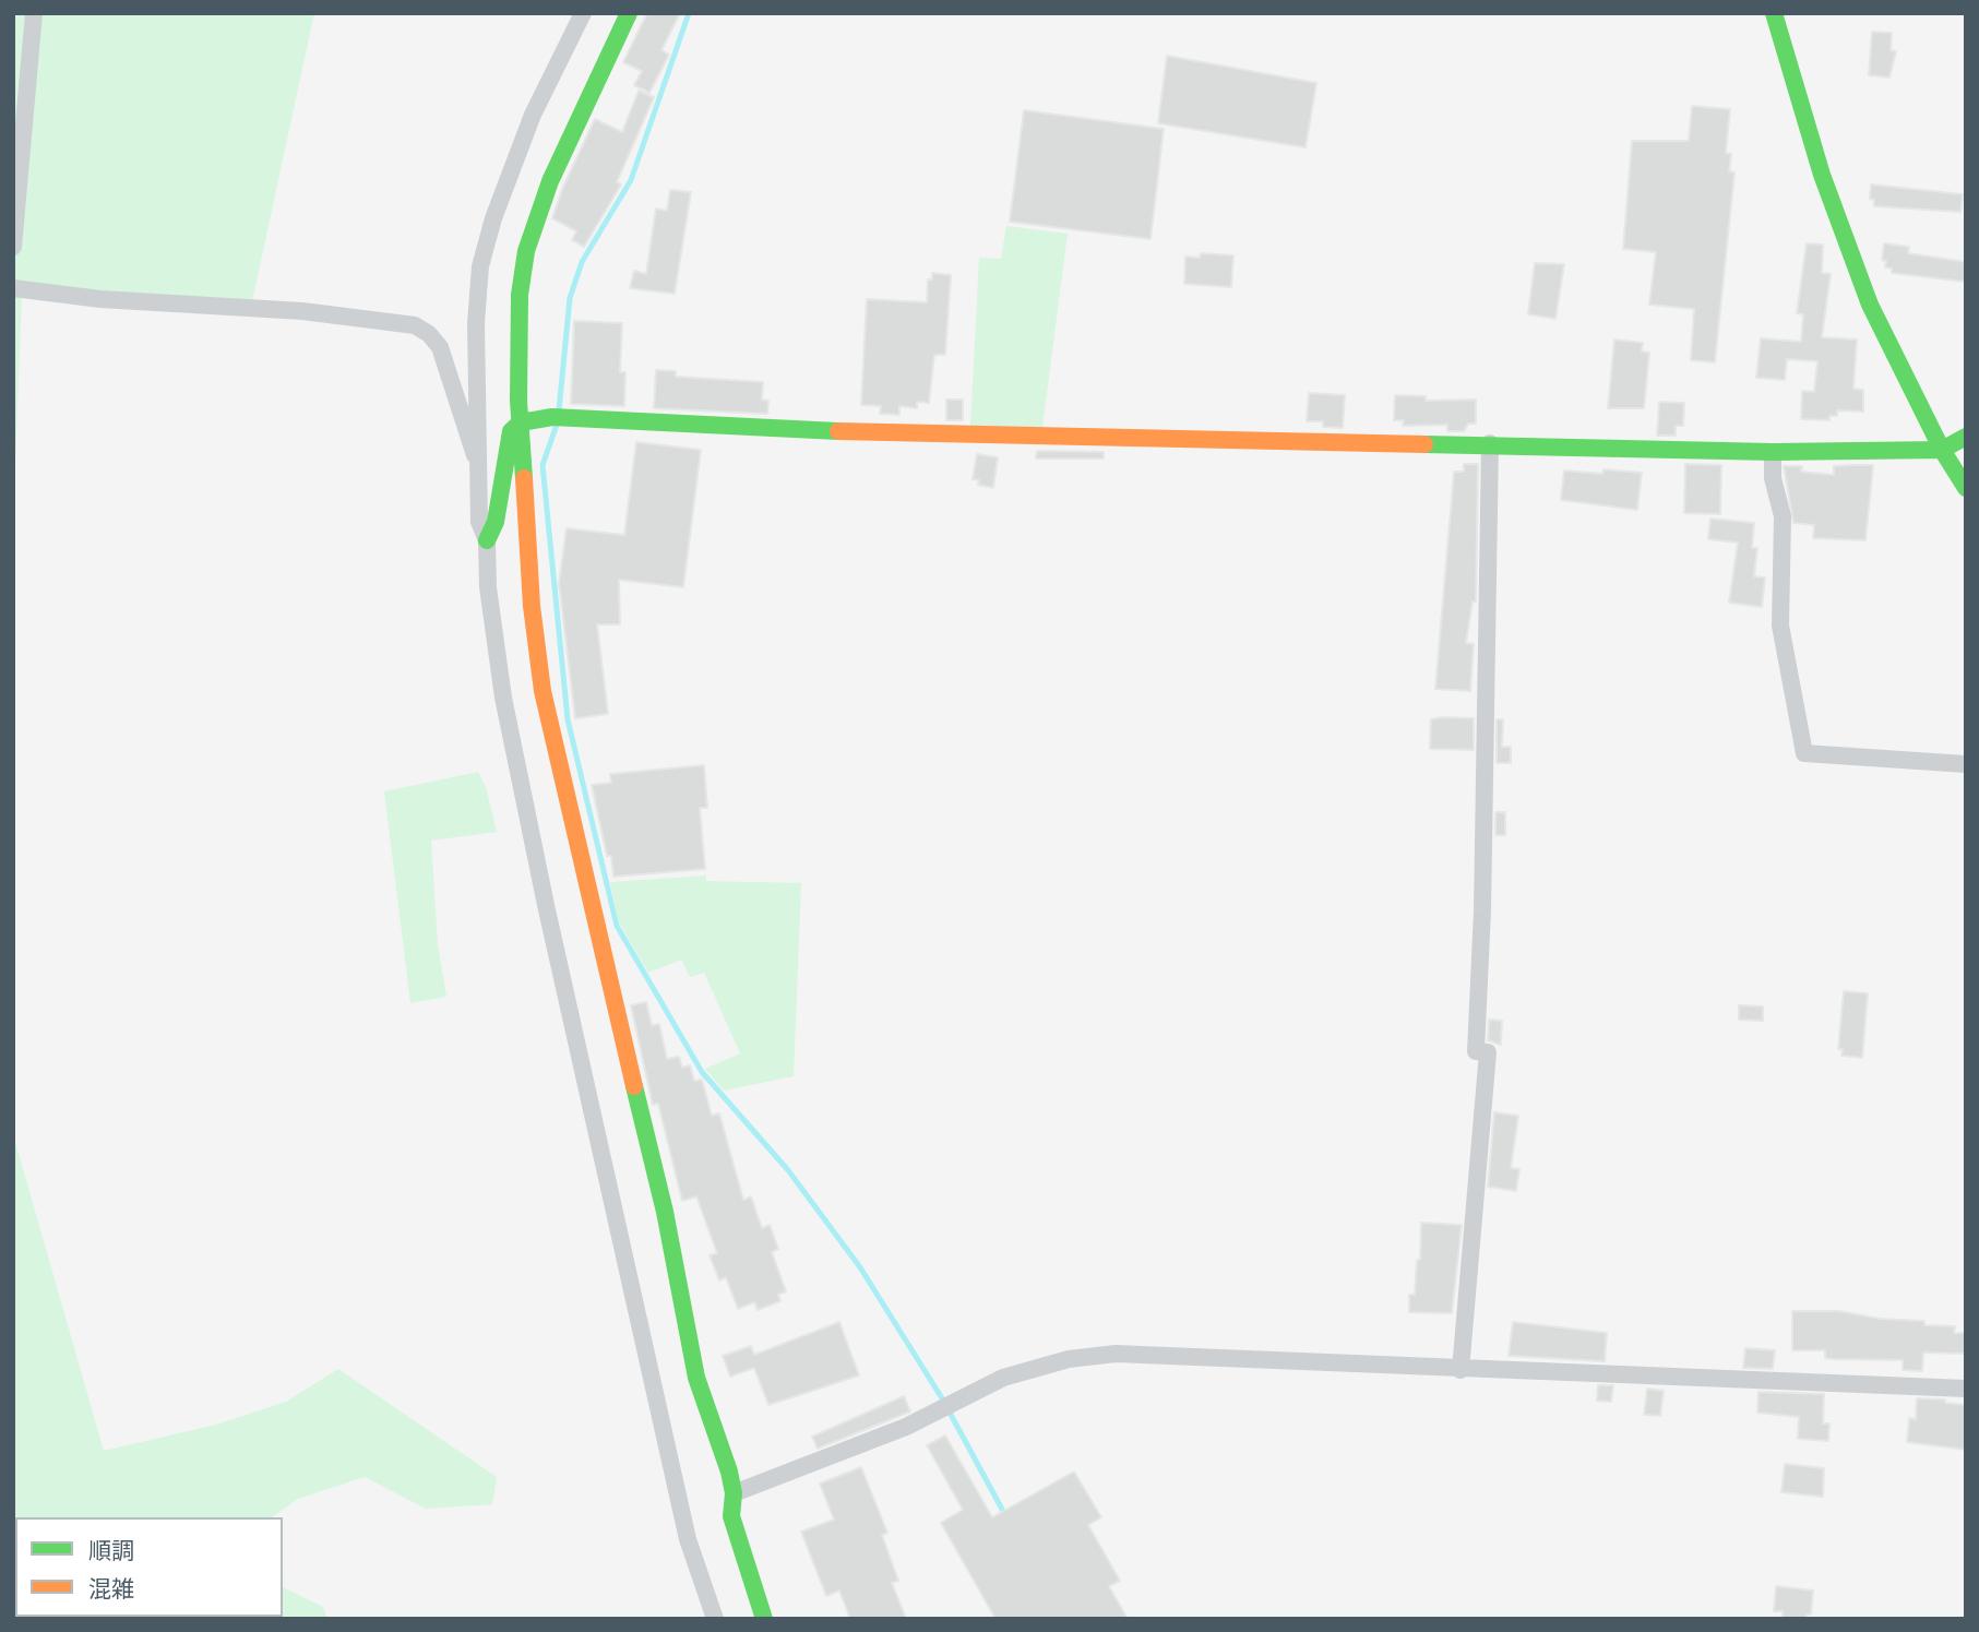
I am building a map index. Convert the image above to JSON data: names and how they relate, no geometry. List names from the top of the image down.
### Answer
{
  "legend": ["順調", "混雑"]
}
